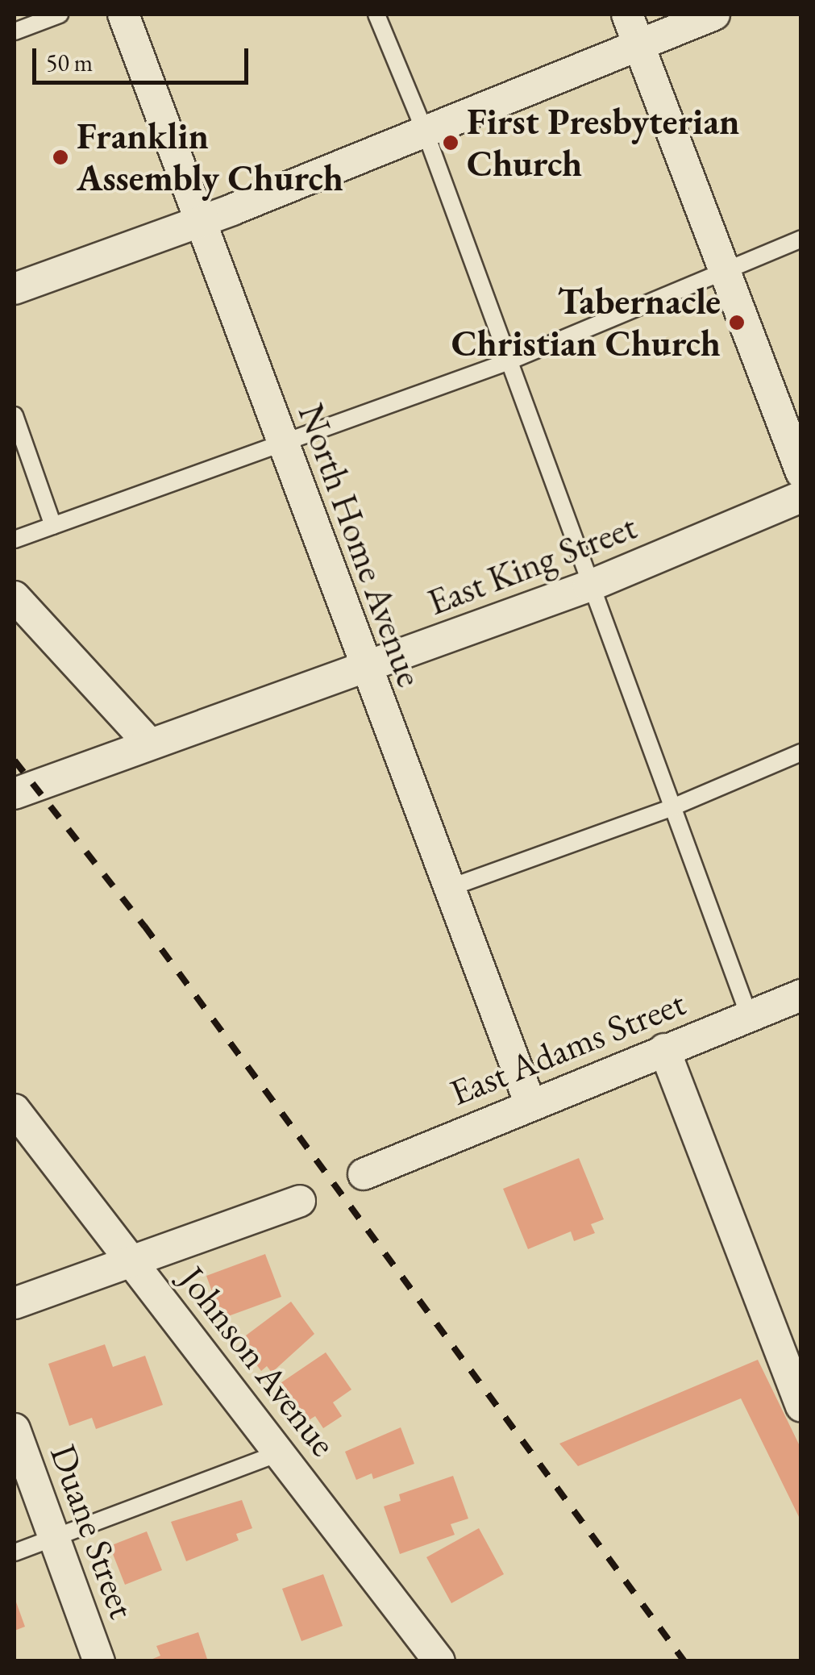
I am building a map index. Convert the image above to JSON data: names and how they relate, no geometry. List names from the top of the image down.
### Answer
{
  "streets": {
    "street": [
      "North Home Avenue",
      "East King Street",
      "East Adams Street",
      "Johnson Avenue",
      "Duane Street"
    ]
  },
  "crossings": [
    ["North Home Avenue", "East King Street"],
    ["North Home Avenue", "East Adams Street"]
  ],
  "places": ["First Presbyterian Church", "Franklin Assembly Church", "Tabernacle Christian Church"],
  "scale_bar": "50 m"
}
